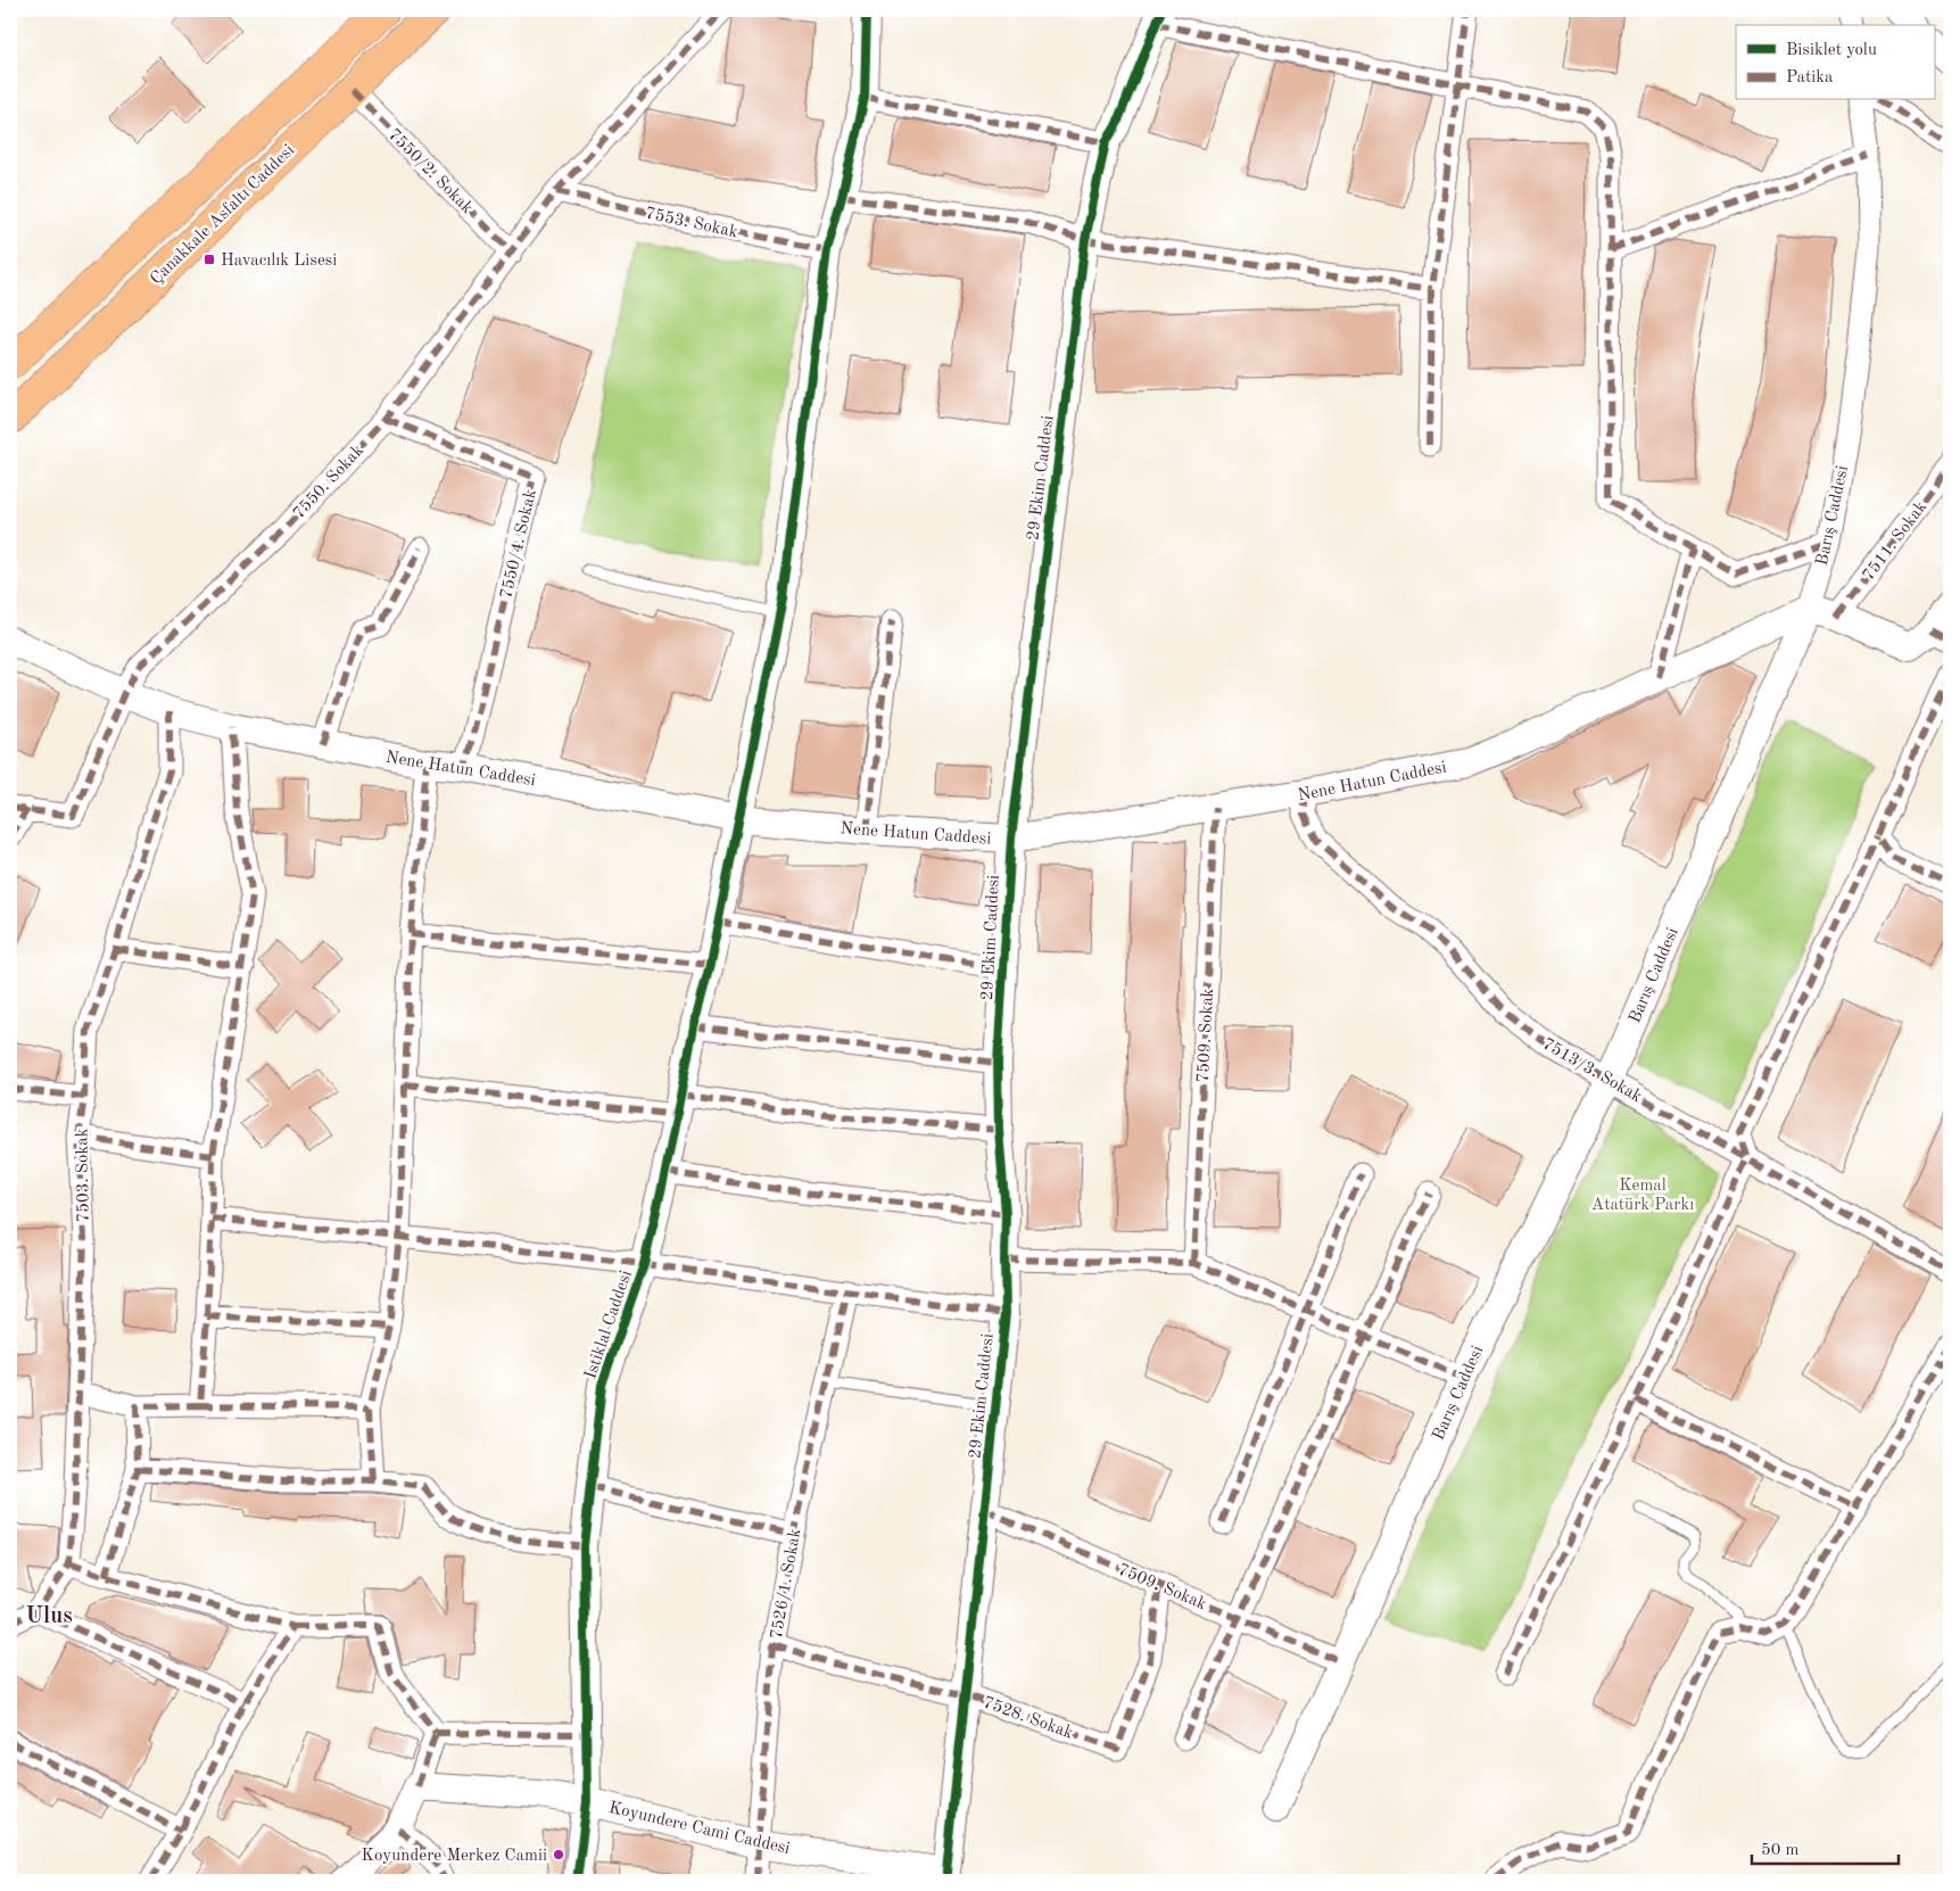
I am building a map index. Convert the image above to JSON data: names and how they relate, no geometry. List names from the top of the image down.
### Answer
{
  "streets": {
    "highway": ["Çanakkale Asfaltı Caddesi"],
    "street": [
      "7550/2. Sokak",
      "7553. Sokak",
      "29 Ekim Caddesi",
      "7550. Sokak",
      "Barış Caddesi",
      "7511. Sokak",
      "7550/4. Sokak",
      "Nene Hatun Caddesi",
      "7509. Sokak",
      "7513/3. Sokak",
      "7503. Sokak",
      "Istiklal Caddesi",
      "7526/1. Sokak",
      "7528. Sokak",
      "Koyundere Cami Caddesi"
    ]
  },
  "crossings": [
    ["7550/2. Sokak", "Çanakkale Asfaltı Caddesi"],
    ["7550/2. Sokak", "7550. Sokak"],
    ["7553. Sokak", "7550. Sokak"],
    ["7553. Sokak", "Istiklal Caddesi"],
    ["29 Ekim Caddesi", "Nene Hatun Caddesi"],
    ["29 Ekim Caddesi", "7509. Sokak"],
    ["29 Ekim Caddesi", "7528. Sokak"],
    ["29 Ekim Caddesi", "Koyundere Cami Caddesi"],
    ["7550. Sokak", "7550/4. Sokak"],
    ["7550. Sokak", "Nene Hatun Caddesi"],
    ["Barış Caddesi", "Nene Hatun Caddesi"],
    ["Barış Caddesi", "7509. Sokak"],
    ["Barış Caddesi", "7513/3. Sokak"],
    ["7550/4. Sokak", "Nene Hatun Caddesi"],
    ["Nene Hatun Caddesi", "7509. Sokak"],
    ["Nene Hatun Caddesi", "7513/3. Sokak"],
    ["Nene Hatun Caddesi", "7503. Sokak"],
    ["Nene Hatun Caddesi", "Istiklal Caddesi"],
    ["7509. Sokak", "7528. Sokak"],
    ["Istiklal Caddesi", "Koyundere Cami Caddesi"],
    ["7526/1. Sokak", "7528. Sokak"],
    ["7526/1. Sokak", "Koyundere Cami Caddesi"]
  ],
  "districts": ["Ulus"],
  "parks": ["Kemal Atatürk Parkı"],
  "places": {
    "transit": ["Havacılık Lisesi"],
    "other": ["Koyundere Merkez Camii"]
  },
  "legend": ["Bisiklet yolu", "Patika"],
  "scale_bar": "50 m"
}
